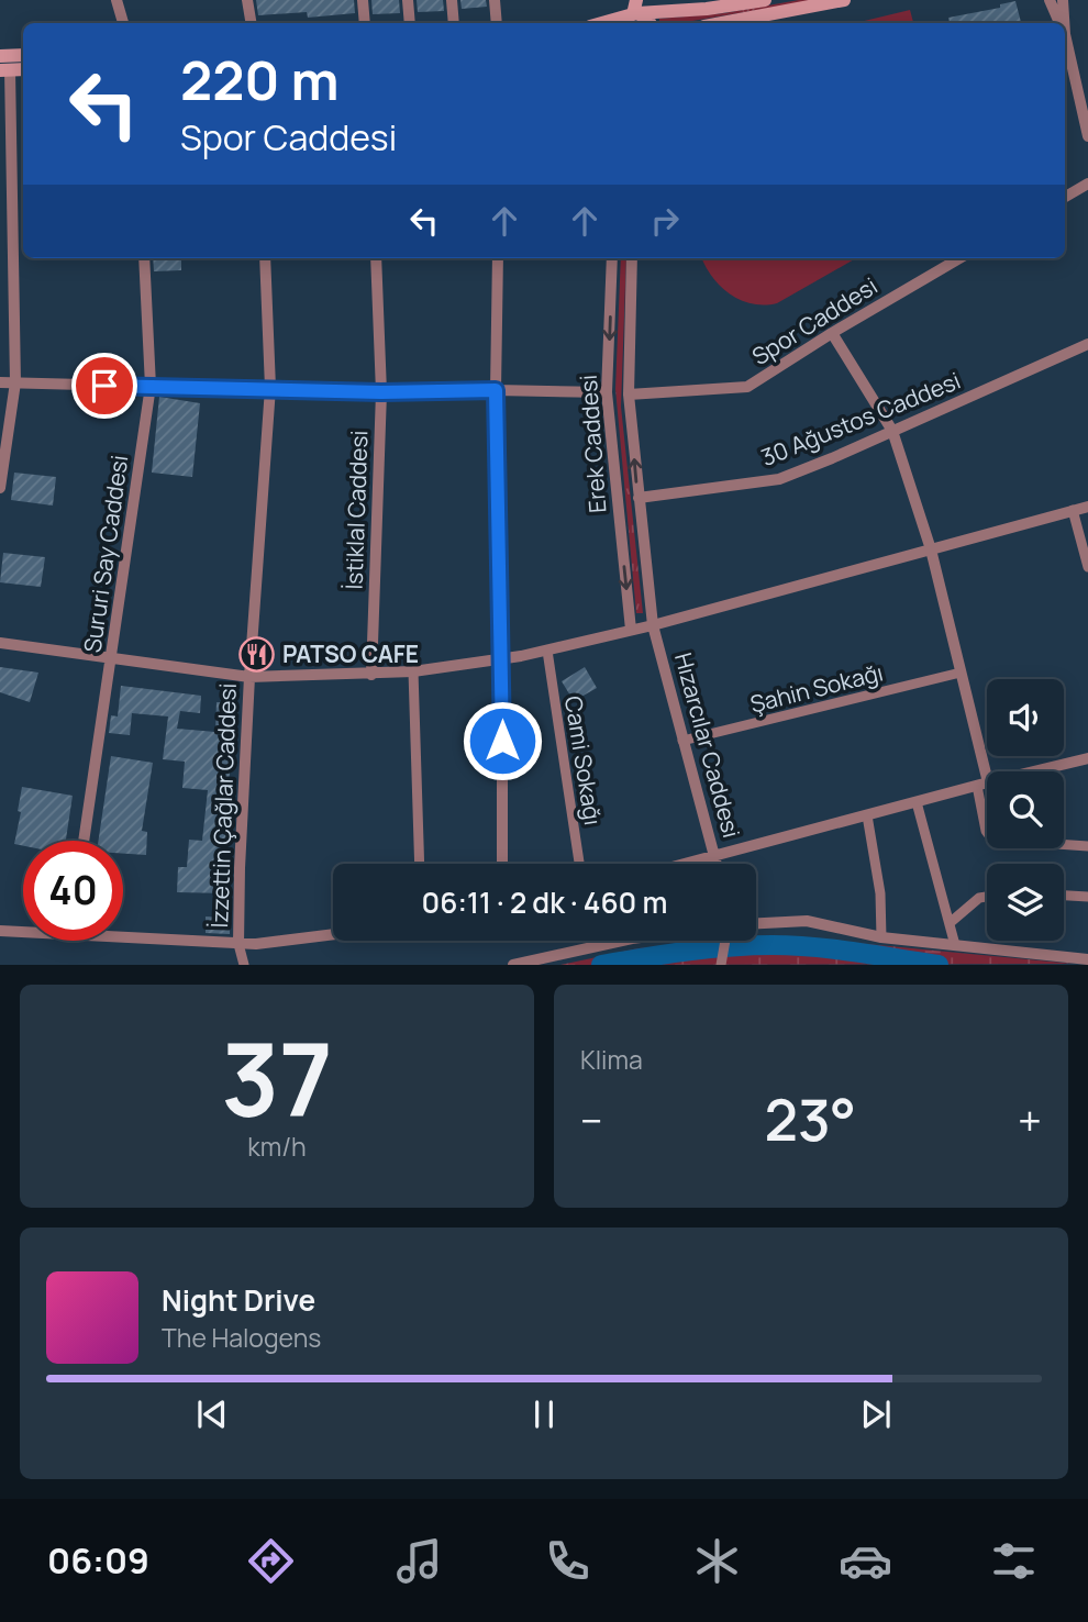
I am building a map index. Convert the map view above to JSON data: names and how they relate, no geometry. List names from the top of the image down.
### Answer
{
  "streets": {
    "street": [
      "Spor Caddesi",
      "30 Ağustos Caddesi",
      "Erek Caddesi",
      "İstiklal Caddesi",
      "Sururi Say Caddesi",
      "Şahin Sokağı",
      "Hızarcılar Caddesi",
      "Cami Sokağı",
      "İzzettin Çağlar Caddesi"
    ]
  },
  "crossings": [
    ["Spor Caddesi", "Erek Caddesi"],
    ["30 Ağustos Caddesi", "Erek Caddesi"],
    ["Erek Caddesi", "Hızarcılar Caddesi"],
    ["Şahin Sokağı", "Hızarcılar Caddesi"]
  ],
  "places": {
    "restaurant": ["PATSO CAFE"]
  },
  "page": {
    "turn": ["220 m", "Spor Caddesi"],
    "limit": "40",
    "trip": "06:11 · 2 dk · 460 m",
    "tile": [
      ["37", "km/h"],
      "Klima"
    ],
    "heat": ["−", "23°", "+"],
    "song": ["Night Drive", "The Halogens"],
    "tabs": "06:09"
  }
}
